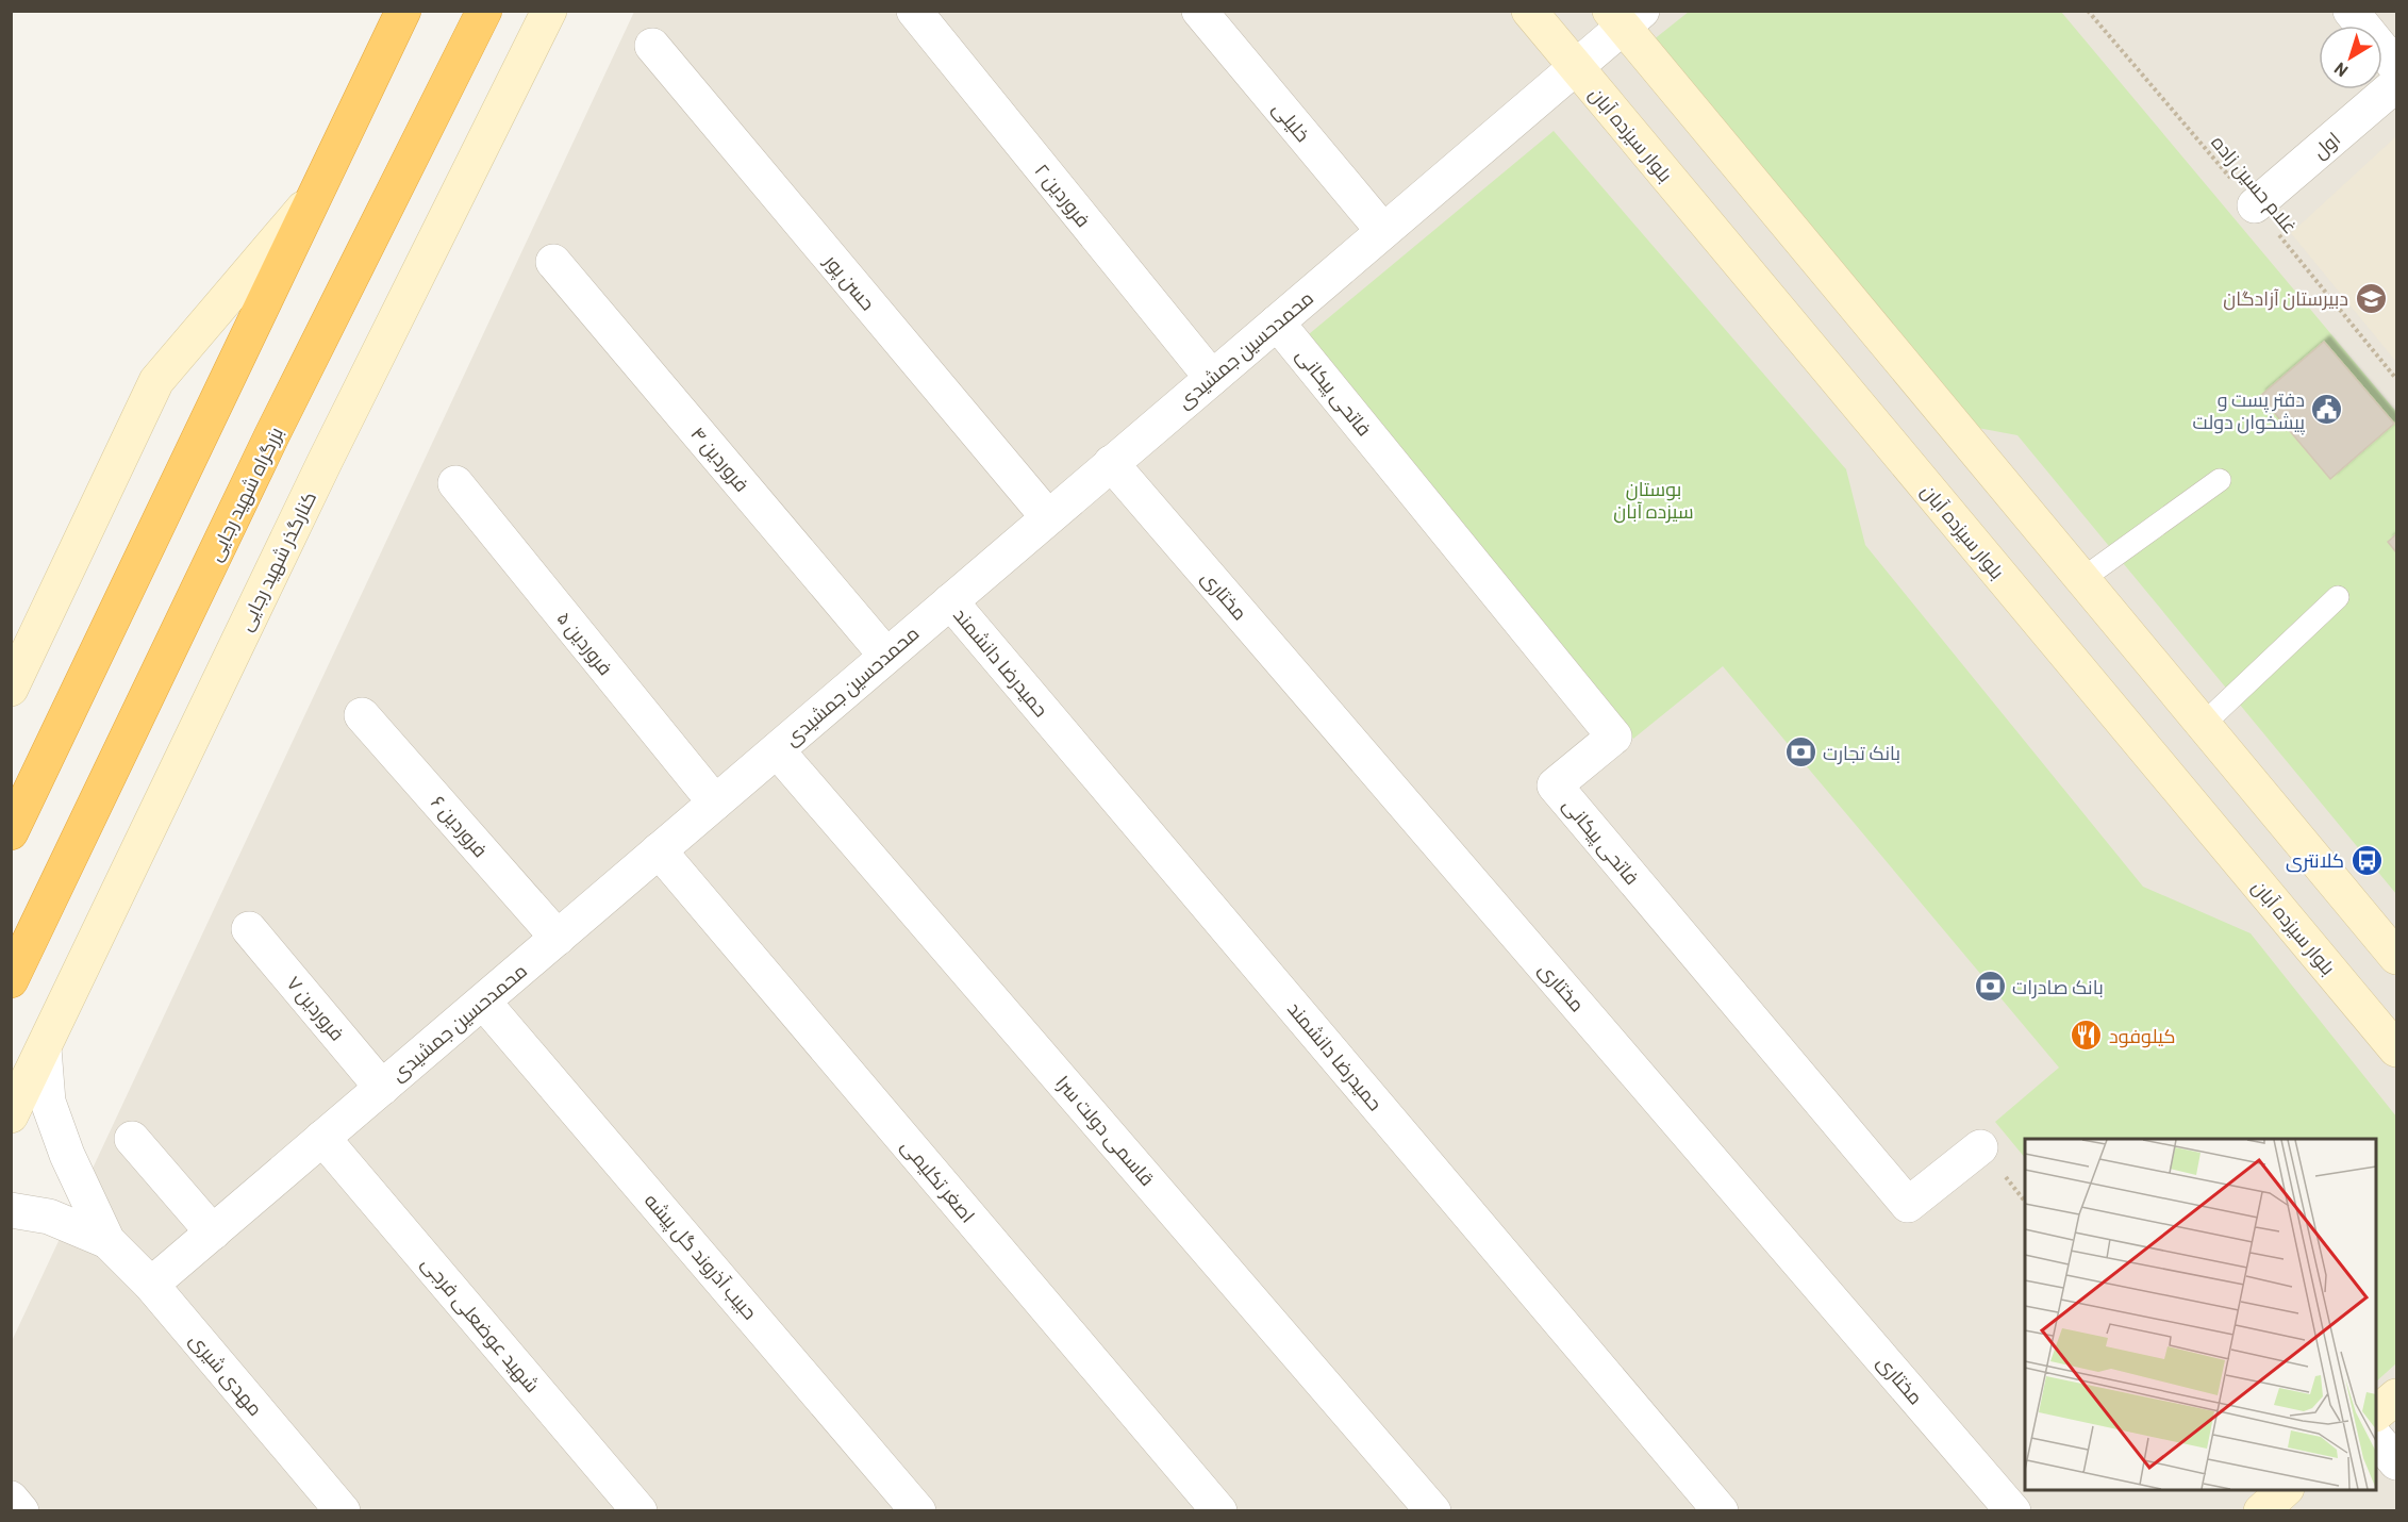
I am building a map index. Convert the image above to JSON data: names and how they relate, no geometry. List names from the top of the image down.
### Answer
{
  "streets": {
    "highway": ["بزرگراه شهید رجایی"],
    "main road": ["بلوار سیزده آبان", "کنارگذر شهید رجایی"],
    "street": [
      "خلیلی",
      "اول",
      "فروردین ۲",
      "حسن پور",
      "محمدحسین جمشیدی",
      "فاتحی پیکانی",
      "فروردین ۴",
      "مختاری",
      "فروردین ۵",
      "حمیدرضا دانشمند",
      "فروردین ۶",
      "فروردین ۷",
      "قاسمی دولت سرا",
      "اصغر تکلیمی",
      "حبیب آذروند گل پیشه",
      "شهید عوضعلی فرجی",
      "مهدی شیری"
    ],
    "path": ["غلام حسین زاده"]
  },
  "crossings": [
    ["خلیلی", "محمدحسین جمشیدی"],
    ["بلوار سیزده آبان", "محمدحسین جمشیدی"],
    ["اول", "غلام حسین زاده"],
    ["فروردین ۲", "محمدحسین جمشیدی"],
    ["حسن پور", "محمدحسین جمشیدی"],
    ["محمدحسین جمشیدی", "فاتحی پیکانی"],
    ["محمدحسین جمشیدی", "فروردین ۴"],
    ["محمدحسین جمشیدی", "مختاری"],
    ["محمدحسین جمشیدی", "فروردین ۵"],
    ["محمدحسین جمشیدی", "حمیدرضا دانشمند"],
    ["محمدحسین جمشیدی", "فروردین ۶"],
    ["محمدحسین جمشیدی", "فروردین ۷"],
    ["محمدحسین جمشیدی", "قاسمی دولت سرا"],
    ["محمدحسین جمشیدی", "اصغر تکلیمی"],
    ["محمدحسین جمشیدی", "حبیب آذروند گل پیشه"],
    ["محمدحسین جمشیدی", "شهید عوضعلی فرجی"],
    ["محمدحسین جمشیدی", "مهدی شیری"]
  ],
  "parks": ["بوستان سیزده آبان"],
  "places": {
    "school or university": ["دبیرستان آزادگان"],
    "public building": ["دفتر پست و پیشخوان دولت"],
    "bank": ["بانک تجارت", "بانک صادرات"],
    "bus stop": ["کلانتری"],
    "restaurant": ["کیلوفود"]
  },
  "north": "bottom left"
}
